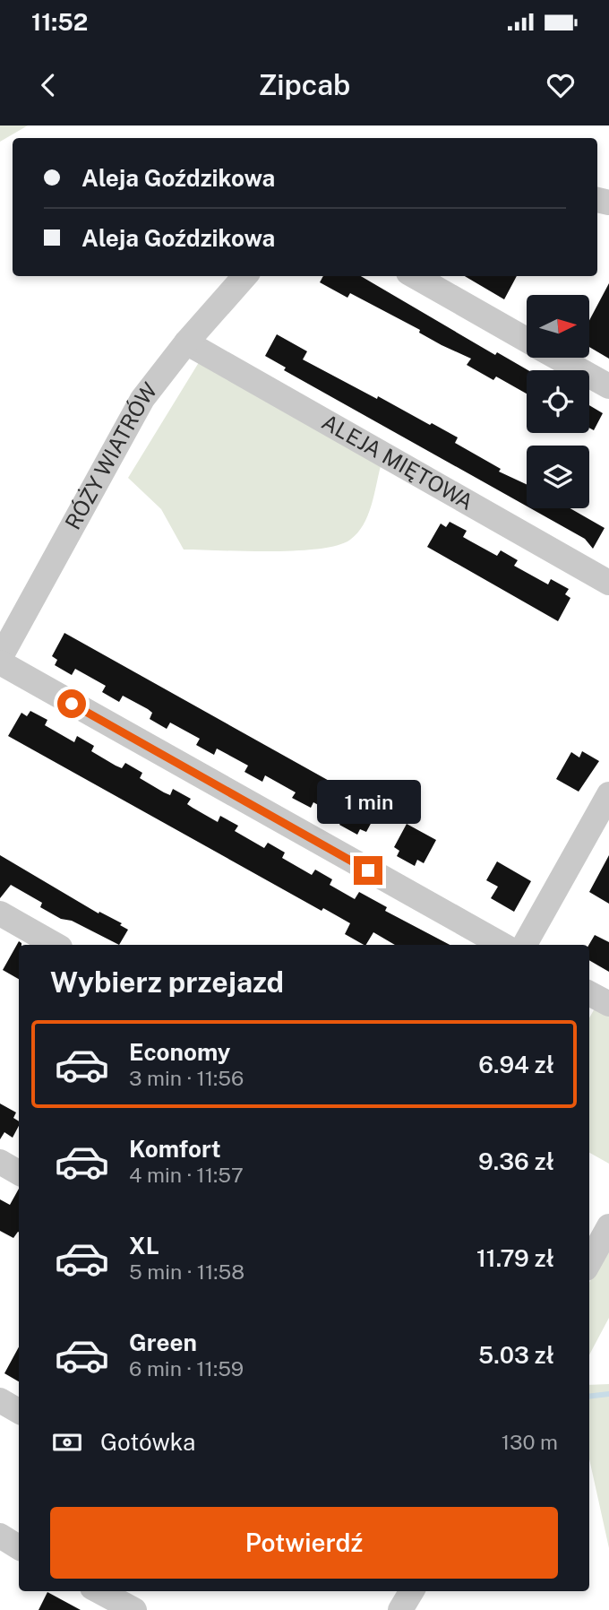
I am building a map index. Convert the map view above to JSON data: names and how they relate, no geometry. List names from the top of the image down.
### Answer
{
  "streets": {
    "street": ["RÓŻY WIATRÓW", "ALEJA MIĘTOWA"]
  },
  "crossings": [
    ["RÓŻY WIATRÓW", "ALEJA MIĘTOWA"]
  ],
  "north": "right",
  "page": {
    "status": "11:52",
    "header": "Zipcab",
    "banner": ["Aleja Goździkowa", "Aleja Goździkowa"],
    "bubble": "1 min",
    "heading": "Wybierz przejazd",
    "list": [
      {
        "name": "Economy",
        "note": "3 min · 11:56",
        "value": "6.94 zł"
      },
      {
        "name": "Komfort",
        "note": "4 min · 11:57",
        "value": "9.36 zł"
      },
      {
        "name": "XL",
        "note": "5 min · 11:58",
        "value": "11.79 zł"
      },
      {
        "name": "Green",
        "note": "6 min · 11:59",
        "value": "5.03 zł"
      }
    ],
    "pay": ["Gotówka", "130 m"],
    "buttons": "Potwierdź"
  }
}
